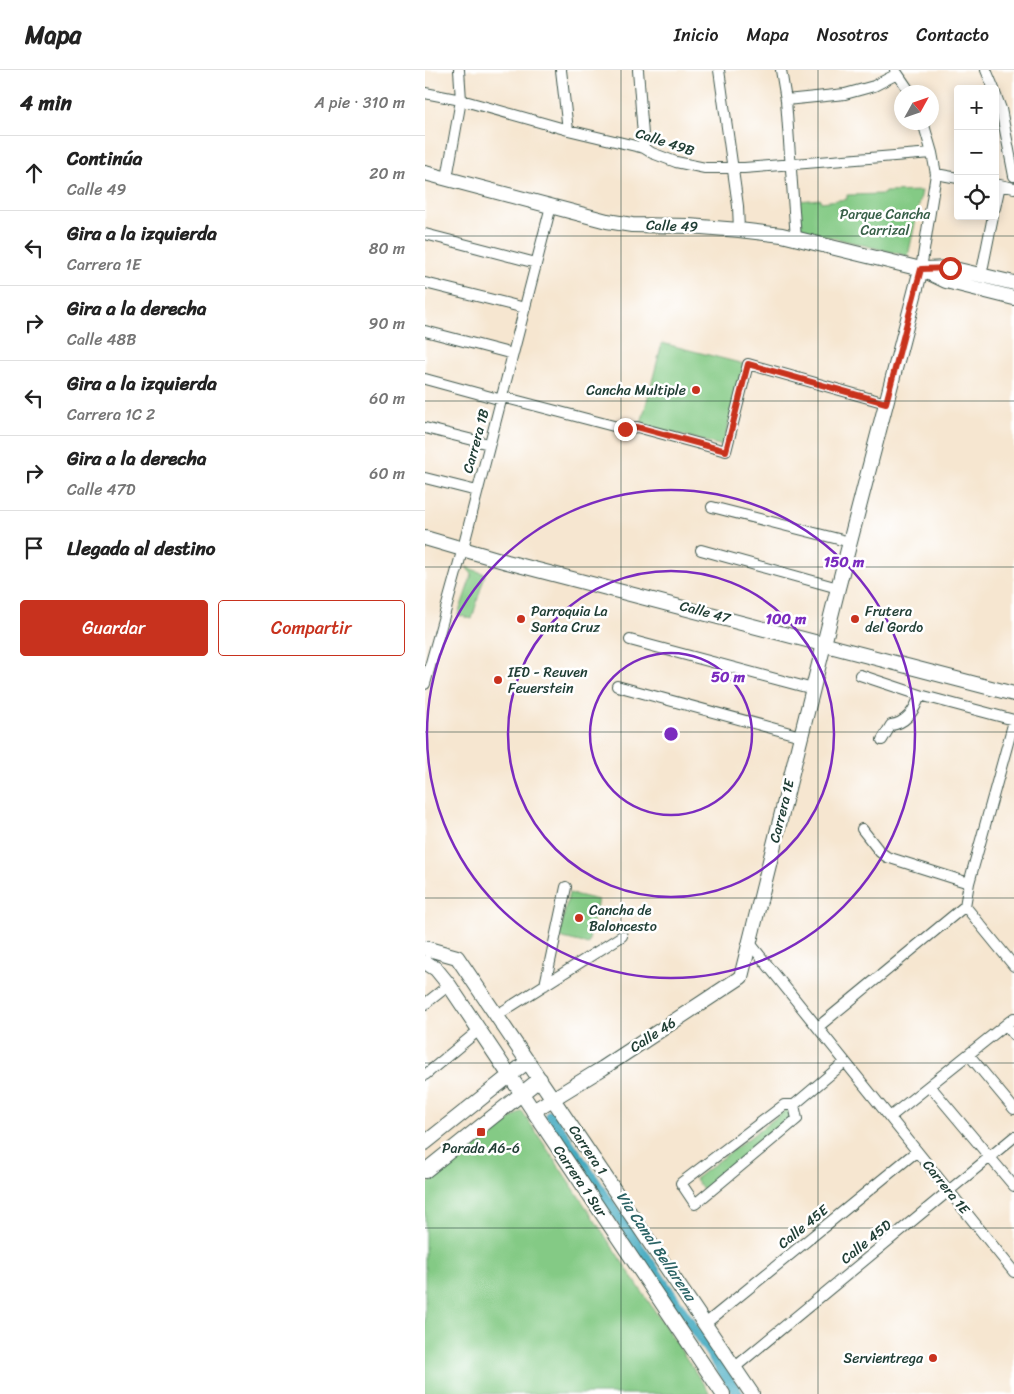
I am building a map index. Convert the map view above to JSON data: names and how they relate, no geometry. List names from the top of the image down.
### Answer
{
  "streets": {
    "street": [
      "Calle 49B",
      "Calle 49",
      "Carrera 1B",
      "Calle 47",
      "Carrera 1E",
      "Calle 46",
      "Carrera 1",
      "Carrera 1 Sur",
      "Calle 45E",
      "Calle 45D"
    ]
  },
  "crossings": [
    ["Calle 49", "Carrera 1B"],
    ["Calle 49", "Carrera 1E"],
    ["Carrera 1B", "Calle 47"],
    ["Calle 47", "Carrera 1E"],
    ["Carrera 1E", "Calle 46"],
    ["Carrera 1E", "Calle 45E"],
    ["Carrera 1E", "Calle 45D"],
    ["Calle 46", "Carrera 1"],
    ["Calle 46", "Carrera 1 Sur"],
    ["Carrera 1", "Calle 45E"],
    ["Carrera 1", "Calle 45D"]
  ],
  "water": ["Via Canal Bellarena"],
  "parks": ["Parque Cancha Carrizal"],
  "places": {
    "other": [
      "Cancha Multiple",
      "Parroquia La Santa Cruz",
      "Frutera del Gordo",
      "IED - Reuven Feuerstein",
      "Cancha de Baloncesto",
      "Servientrega"
    ],
    "transit": ["Parada A6-6"]
  },
  "north": "top right",
  "page": {
    "header": "Mapa",
    "nav": [
      "Inicio",
      "Mapa",
      "Nosotros",
      "Contacto"
    ],
    "heading": ["4 min", "A pie · 310 m"],
    "map_buttons": ["+", "−"],
    "list": [
      ["Continúa", "Calle 49", "20 m"],
      ["Gira a la izquierda", "Carrera 1E", "80 m"],
      ["Gira a la derecha", "Calle 48B", "90 m"],
      ["Gira a la izquierda", "Carrera 1C 2", "60 m"],
      ["Gira a la derecha", "Calle 47D", "60 m"],
      "Llegada al destino"
    ],
    "buttons": ["Guardar", "Compartir"]
  },
  "rings": ["150 m", "100 m", "50 m"]
}
